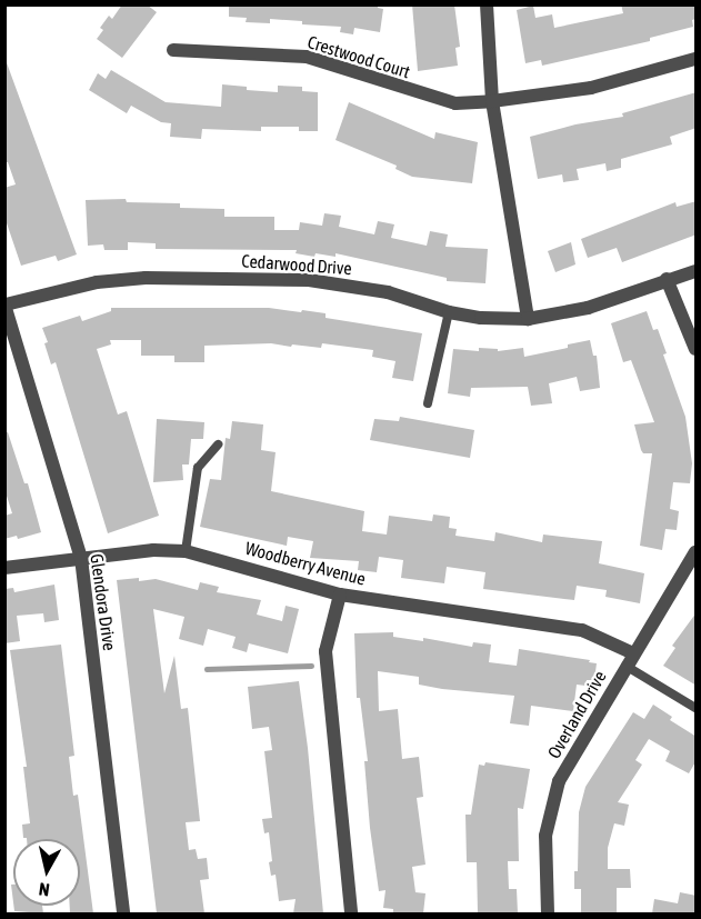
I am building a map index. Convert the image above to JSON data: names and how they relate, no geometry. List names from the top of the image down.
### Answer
{
  "streets": {
    "street": [
      "Crestwood Court",
      "Cedarwood Drive",
      "Woodberry Avenue",
      "Glendora Drive",
      "Overland Drive"
    ]
  },
  "crossings": [
    ["Cedarwood Drive", "Glendora Drive"],
    ["Woodberry Avenue", "Glendora Drive"],
    ["Woodberry Avenue", "Overland Drive"]
  ],
  "north": "bottom"
}
